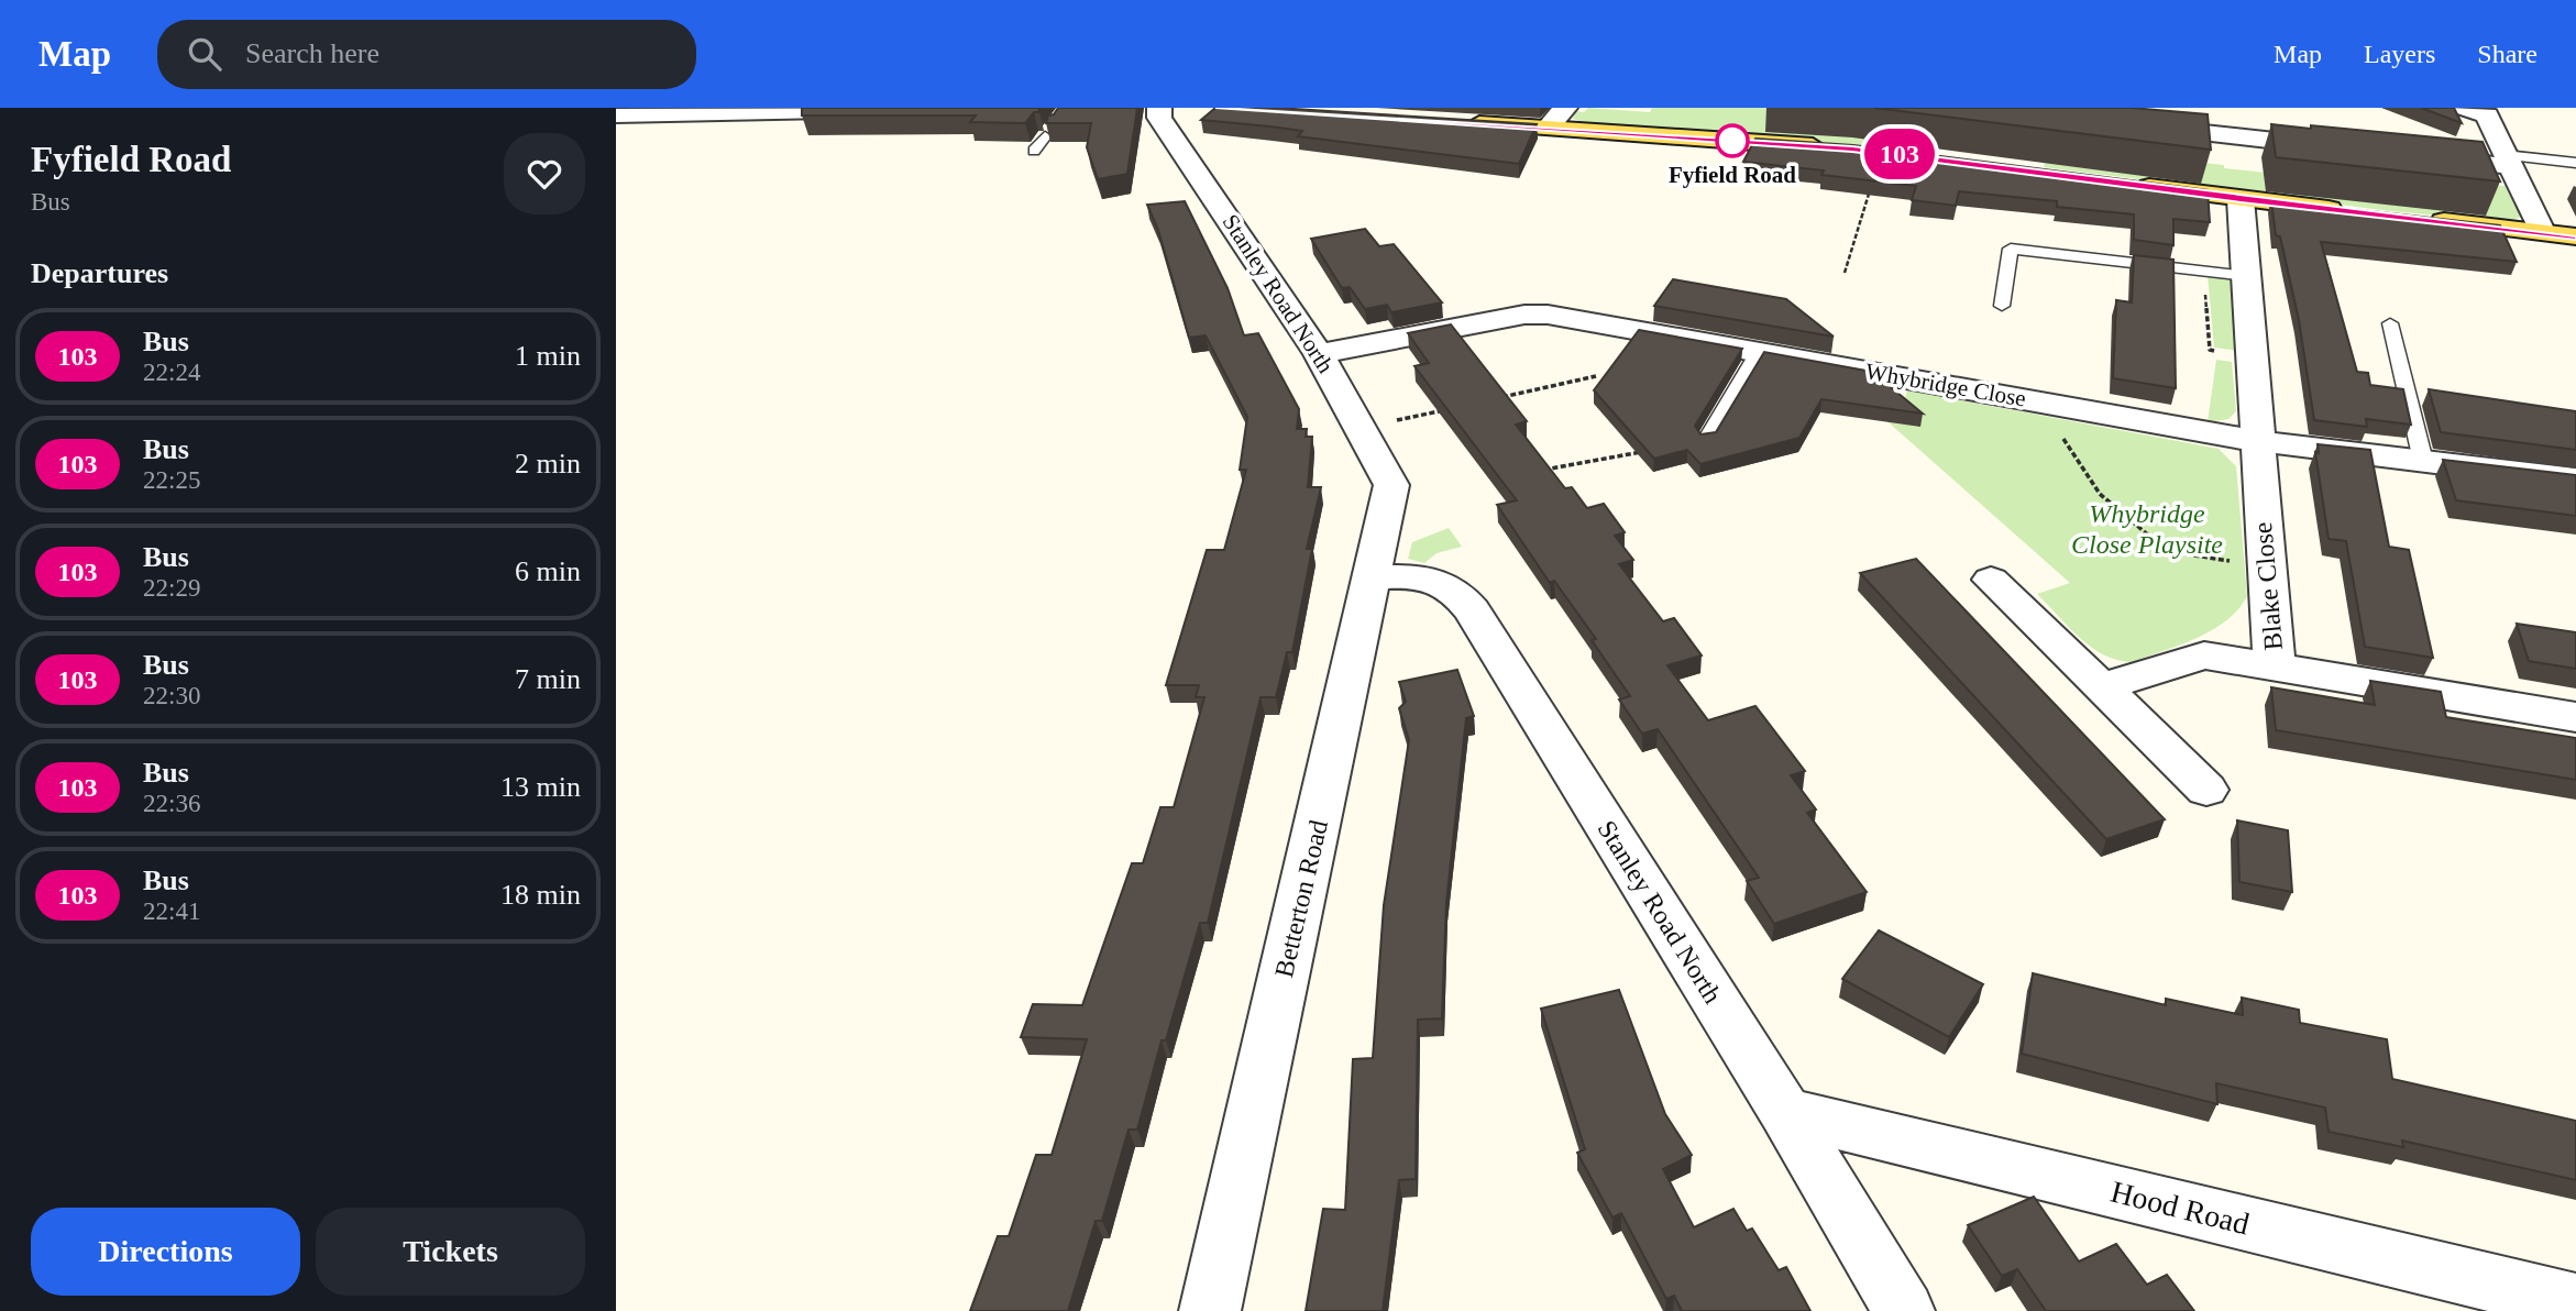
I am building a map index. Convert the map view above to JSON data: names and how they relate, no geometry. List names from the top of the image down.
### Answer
{
  "streets": {
    "street": [
      "Stanley Road North",
      "Whybridge Close",
      "Blake Close",
      "Betterton Road",
      "Hood Road"
    ]
  },
  "crossings": [
    ["Stanley Road North", "Whybridge Close"],
    ["Stanley Road North", "Betterton Road"],
    ["Stanley Road North", "Hood Road"],
    ["Whybridge Close", "Blake Close"]
  ],
  "parks": ["Whybridge Close Playsite"],
  "places": ["Fyfield Road"],
  "lines": ["bus line 103"],
  "page": {
    "header": "Map",
    "search": "Search here",
    "nav": ["Map", "Layers", "Share"],
    "heading": [
      ["Fyfield Road", "Bus"],
      "Departures"
    ],
    "on_map": "103",
    "list": [
      {
        "mark": "103",
        "name": "Bus",
        "note": "22:24",
        "value": "1 min"
      },
      {
        "mark": "103",
        "name": "Bus",
        "note": "22:25",
        "value": "2 min"
      },
      {
        "mark": "103",
        "name": "Bus",
        "note": "22:29",
        "value": "6 min"
      },
      {
        "mark": "103",
        "name": "Bus",
        "note": "22:30",
        "value": "7 min"
      },
      {
        "mark": "103",
        "name": "Bus",
        "note": "22:36",
        "value": "13 min"
      },
      {
        "mark": "103",
        "name": "Bus",
        "note": "22:41",
        "value": "18 min"
      }
    ],
    "buttons": ["Directions", "Tickets"]
  }
}
